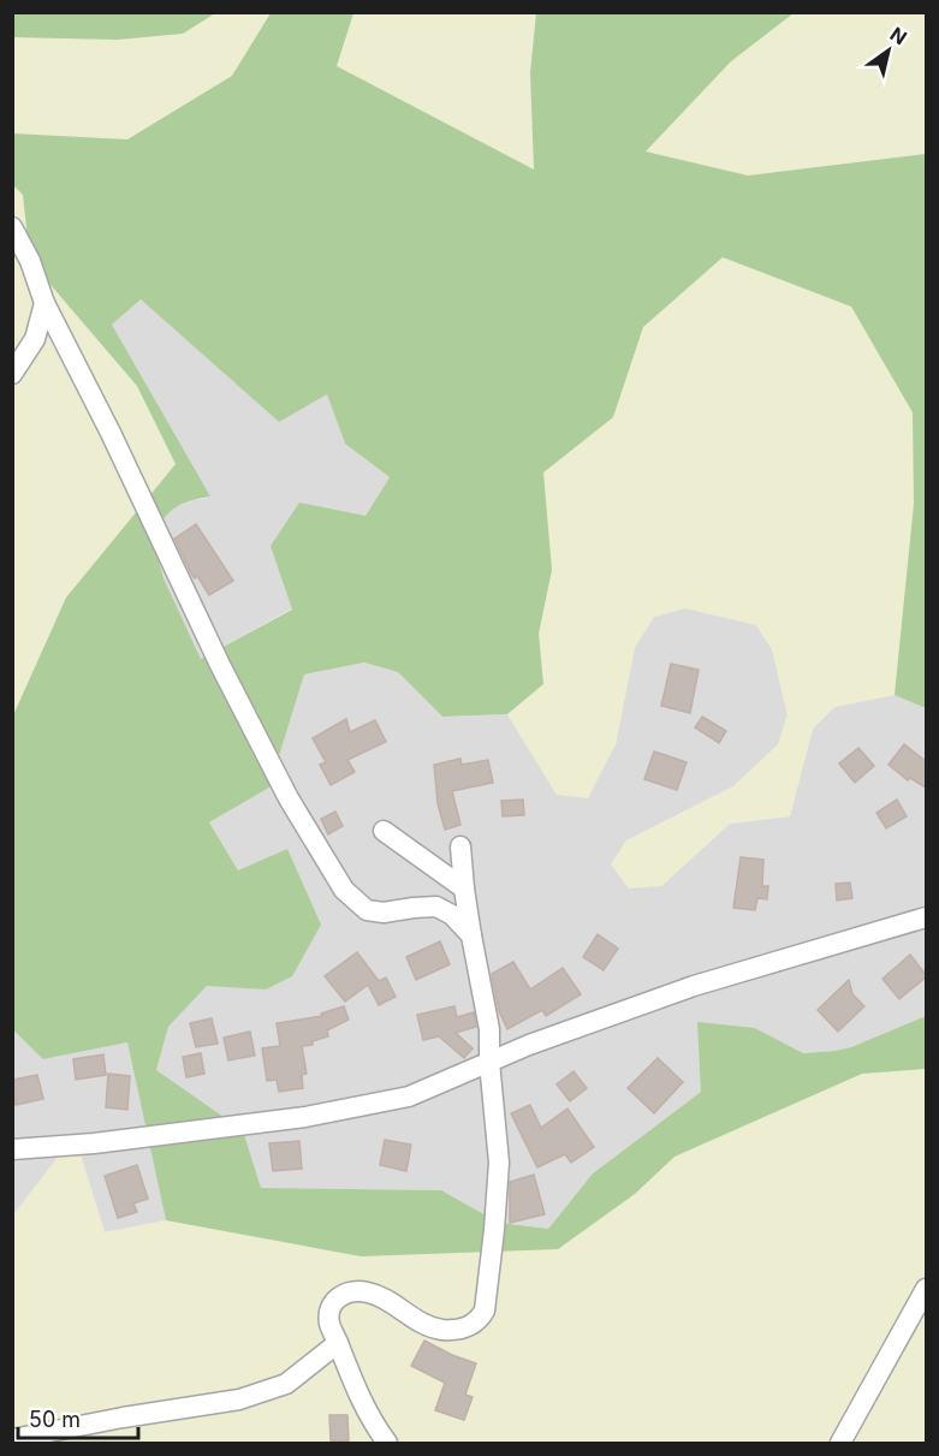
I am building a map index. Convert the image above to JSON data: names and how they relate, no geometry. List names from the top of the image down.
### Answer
{
  "scale_bar": "50 m",
  "north": "top right"
}
